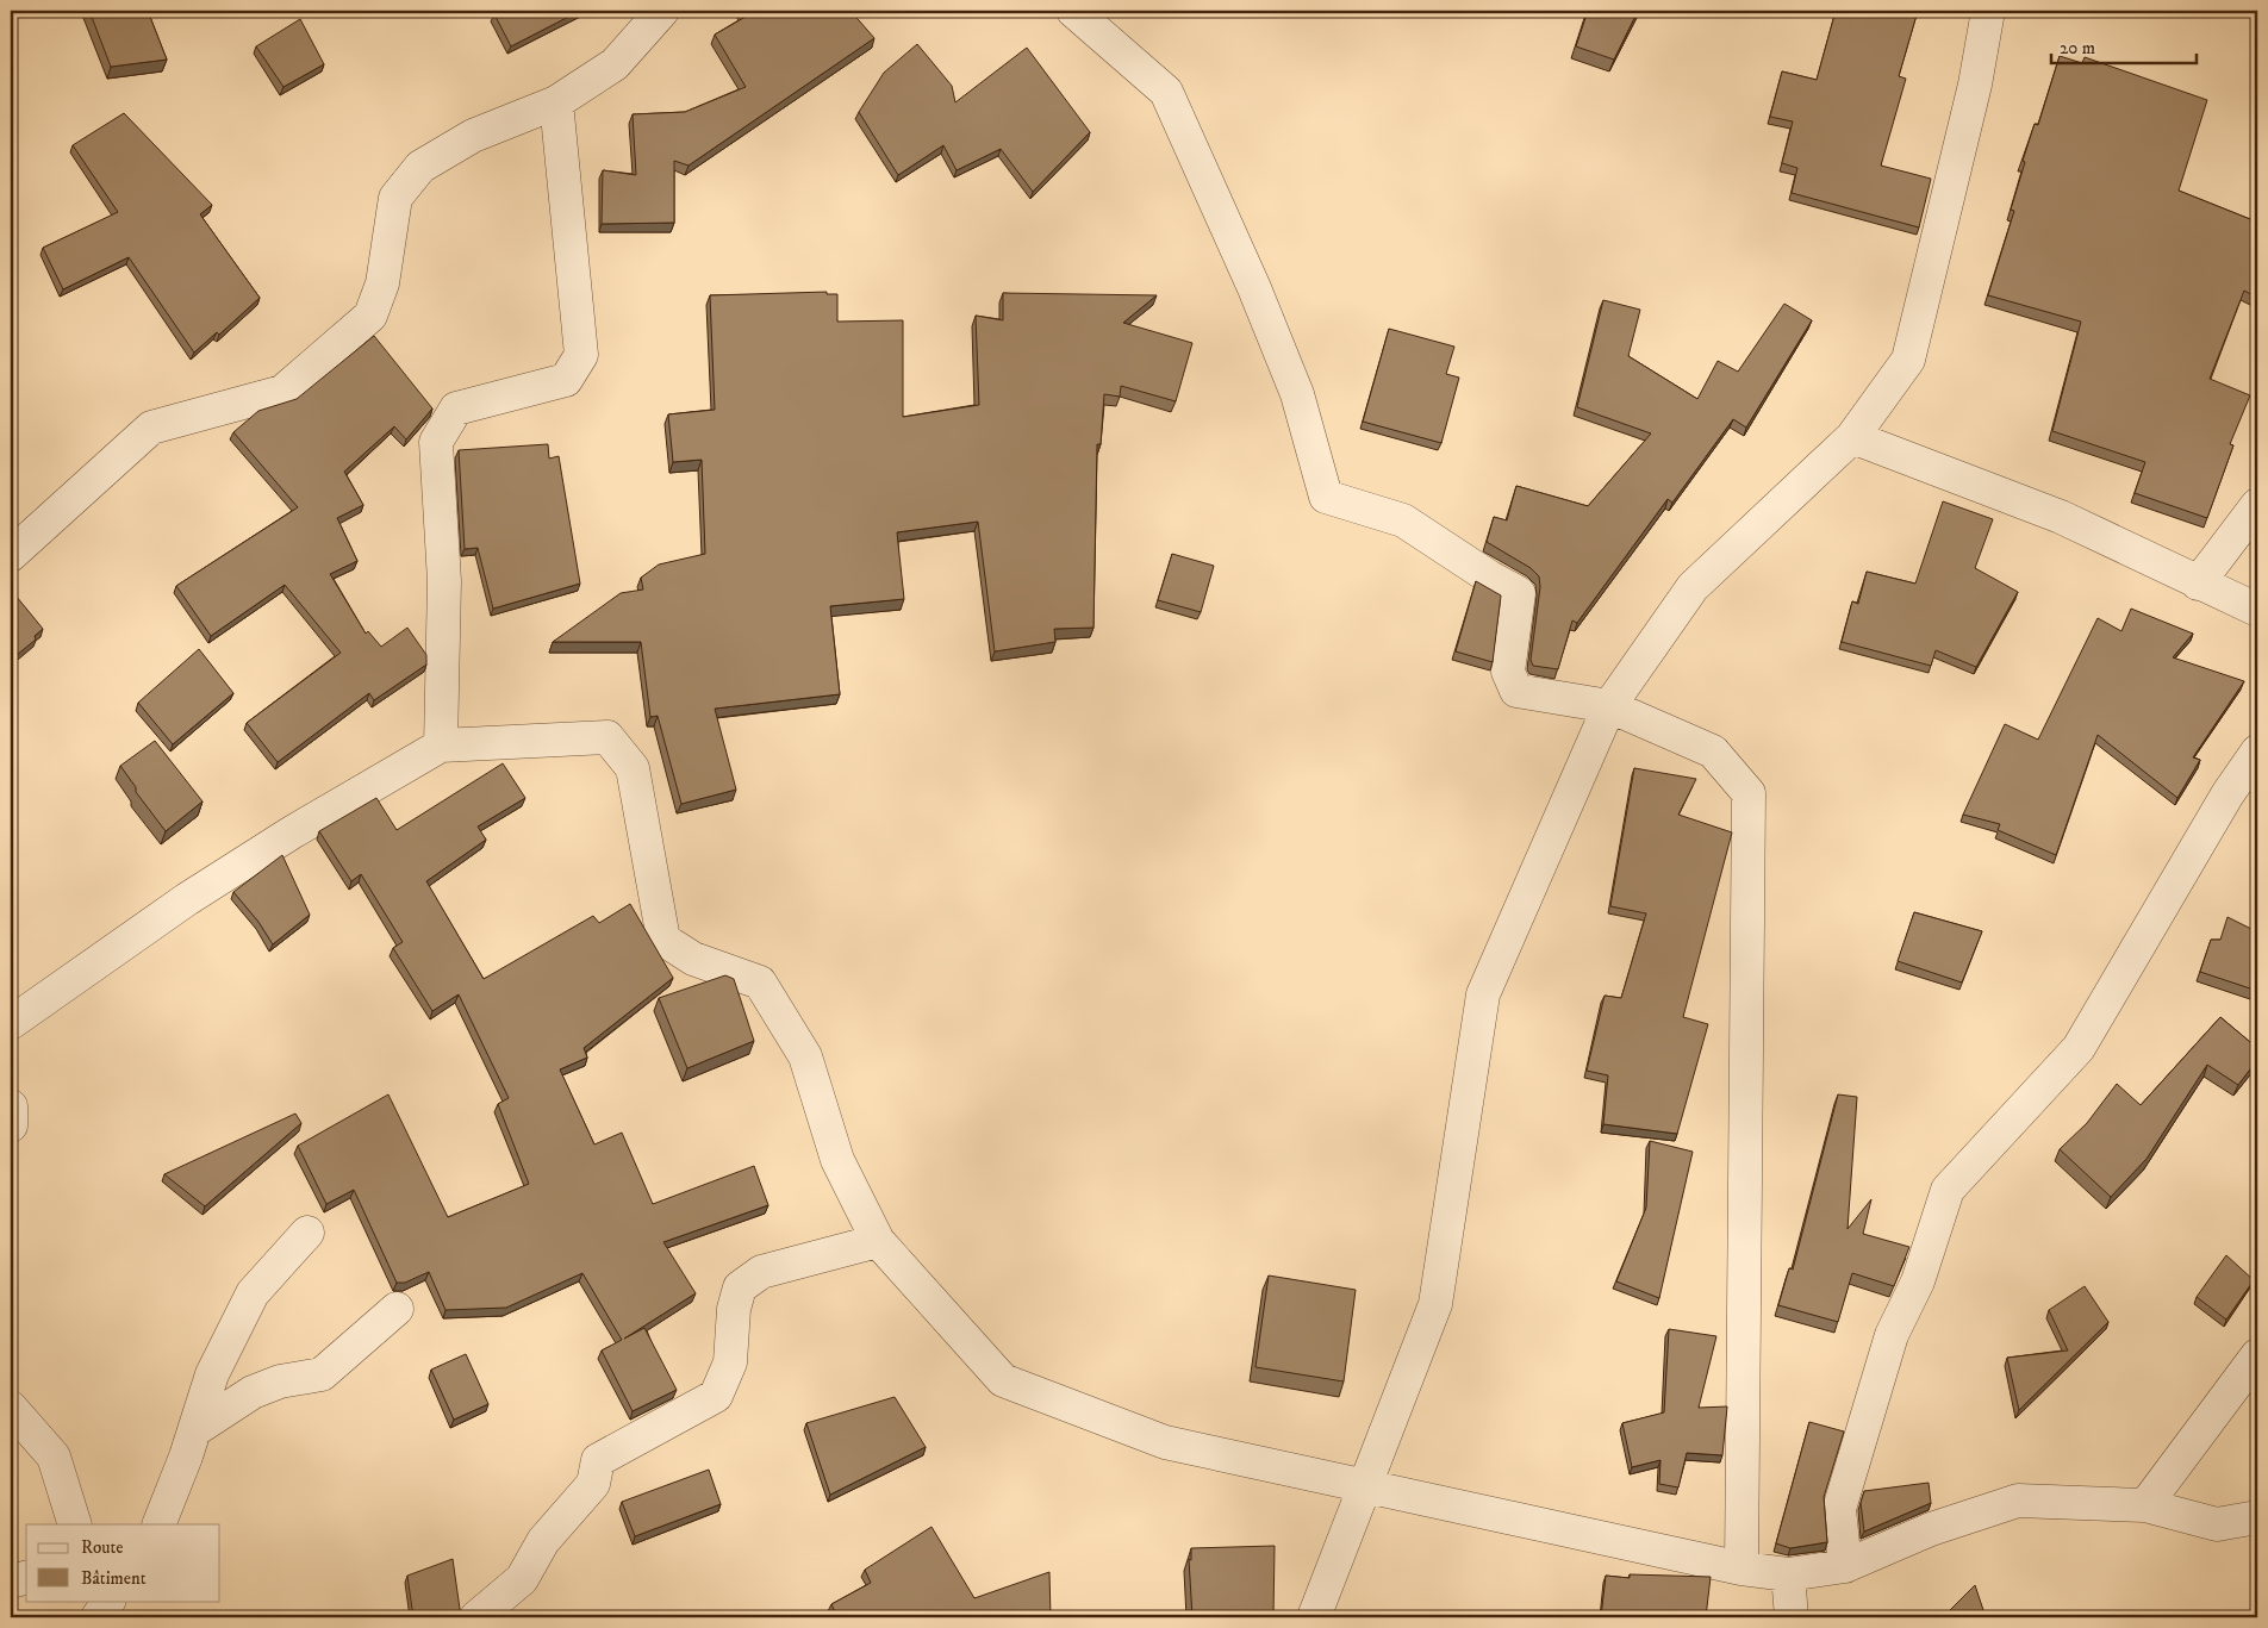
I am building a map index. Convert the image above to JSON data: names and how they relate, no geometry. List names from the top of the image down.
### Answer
{
  "legend": ["Route", "Bâtiment"],
  "scale_bar": "20 m"
}
